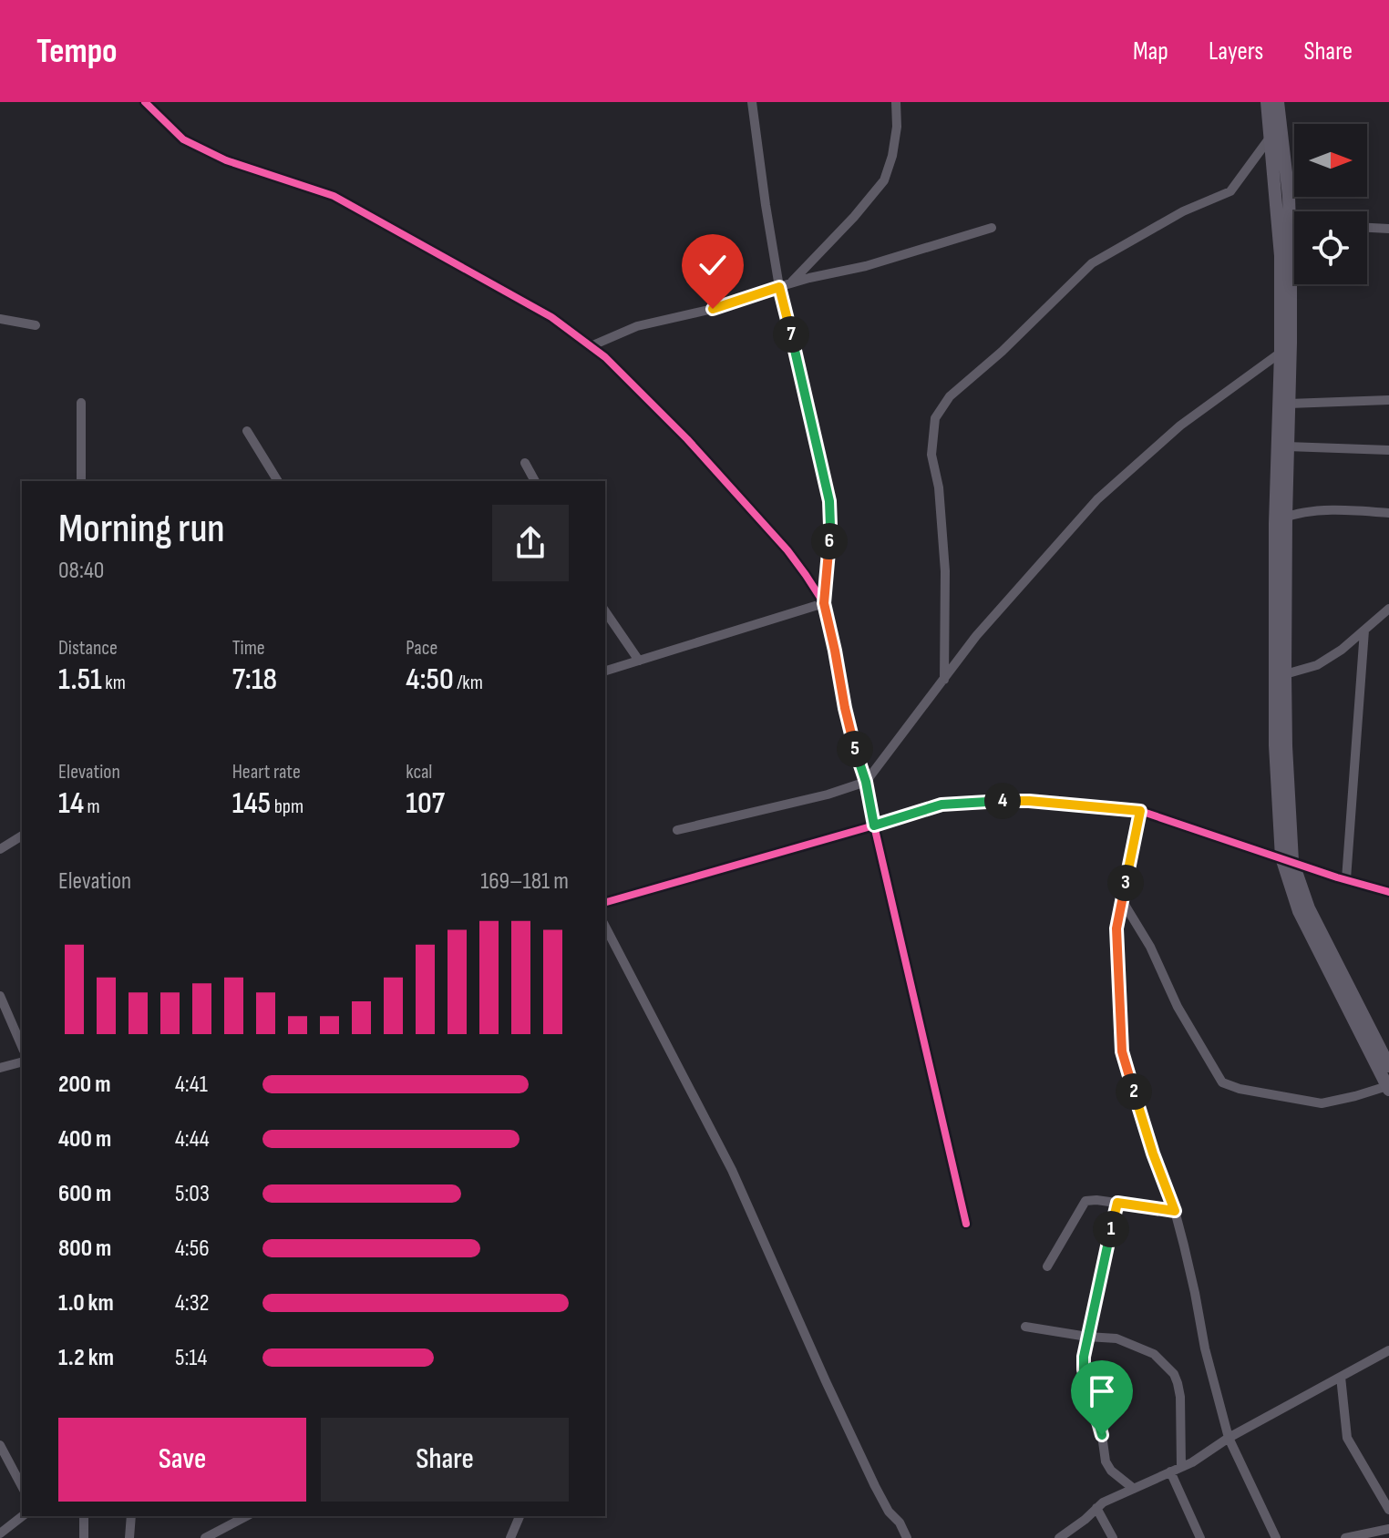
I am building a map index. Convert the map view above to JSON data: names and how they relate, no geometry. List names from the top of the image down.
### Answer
{
  "north": "right",
  "page": {
    "header": "Tempo",
    "nav": ["Map", "Layers", "Share"],
    "pins": [
      "7",
      "6",
      "5",
      "4",
      "3",
      "2",
      "1"
    ],
    "heading": ["Morning run", "08:40"],
    "stats": [
      ["Distance", "1.51 km"],
      ["Time", "7:18"],
      ["Pace", "4:50 /km"],
      ["Elevation", "14 m"],
      ["Heart rate", "145 bpm"],
      ["kcal", "107"]
    ],
    "chart": ["Elevation", "169–181 m"],
    "list": [
      {
        "name": "200 m",
        "note": "4:41"
      },
      {
        "name": "400 m",
        "note": "4:44"
      },
      {
        "name": "600 m",
        "note": "5:03"
      },
      {
        "name": "800 m",
        "note": "4:56"
      },
      {
        "name": "1.0 km",
        "note": "4:32"
      },
      {
        "name": "1.2 km",
        "note": "5:14"
      }
    ],
    "buttons": ["Save", "Share"]
  }
}
